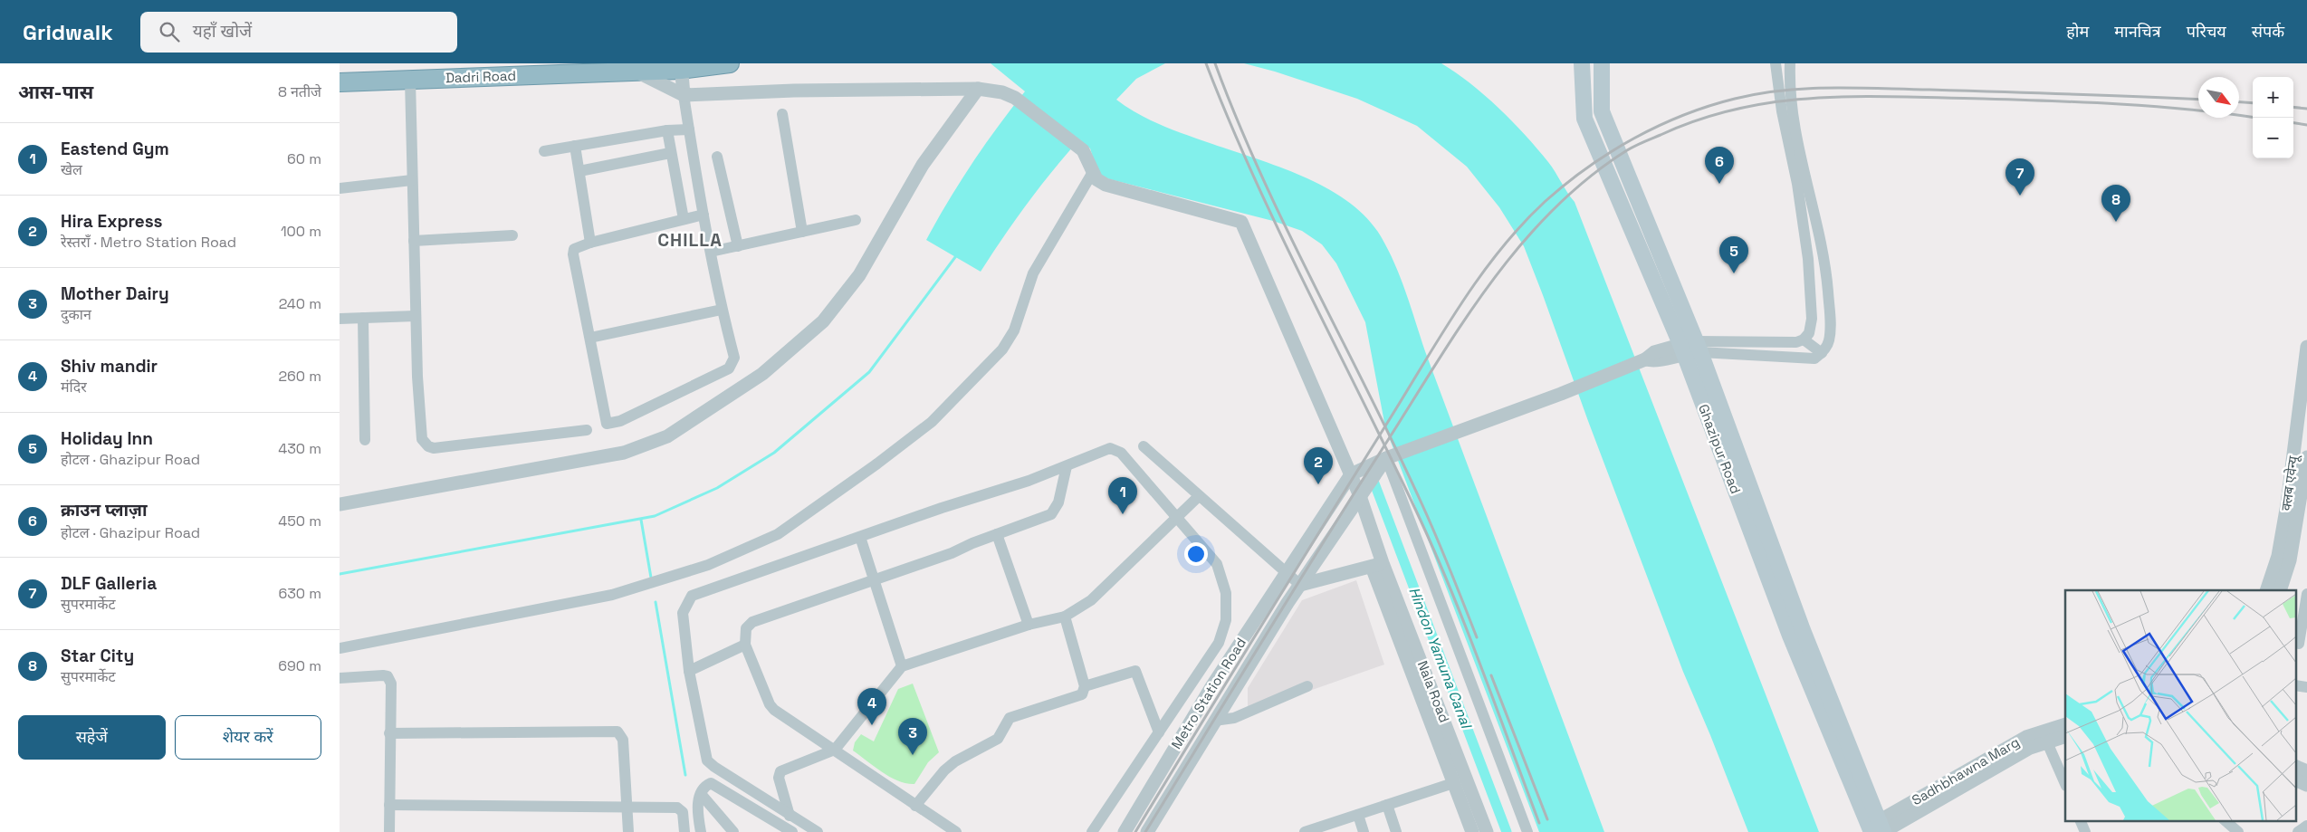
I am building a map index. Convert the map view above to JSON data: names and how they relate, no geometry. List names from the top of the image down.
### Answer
{
  "streets": {
    "highway": ["Dadri Road"],
    "main road": ["Ghazipur Road"],
    "street": [
      "क्लब एवेन्यू",
      "Nala Road",
      "Metro Station Road",
      "Sadhbhawna Marg"
    ]
  },
  "crossings": [
    ["Ghazipur Road", "Sadhbhawna Marg"]
  ],
  "districts": ["CHILLA"],
  "water": ["Hindon Yamuna Canal"],
  "north": "bottom right",
  "page": {
    "header": "Gridwalk",
    "search": "यहाँ खोजें",
    "nav": [
      "होम",
      "मानचित्र",
      "परिचय",
      "संपर्क"
    ],
    "heading": ["आस-पास", "8 नतीजे"],
    "map_buttons": ["+", "−"],
    "list": [
      {
        "mark": "1",
        "name": "Eastend Gym",
        "note": "खेल",
        "value": "60 m"
      },
      {
        "mark": "2",
        "name": "Hira Express",
        "note": "रेस्तराँ · Metro Station Road",
        "value": "100 m"
      },
      {
        "mark": "3",
        "name": "Mother Dairy",
        "note": "दुकान",
        "value": "240 m"
      },
      {
        "mark": "4",
        "name": "Shiv mandir",
        "note": "मंदिर",
        "value": "260 m"
      },
      {
        "mark": "5",
        "name": "Holiday Inn",
        "note": "होटल · Ghazipur Road",
        "value": "430 m"
      },
      {
        "mark": "6",
        "name": "क्राउन प्लाज़ा",
        "note": "होटल · Ghazipur Road",
        "value": "450 m"
      },
      {
        "mark": "7",
        "name": "DLF Galleria",
        "note": "सुपरमार्केट",
        "value": "630 m"
      },
      {
        "mark": "8",
        "name": "Star City",
        "note": "सुपरमार्केट",
        "value": "690 m"
      }
    ],
    "pins": [
      "6",
      "7",
      "8",
      "5",
      "2",
      "1",
      "4",
      "3"
    ],
    "buttons": ["सहेजें", "शेयर करें"]
  }
}
